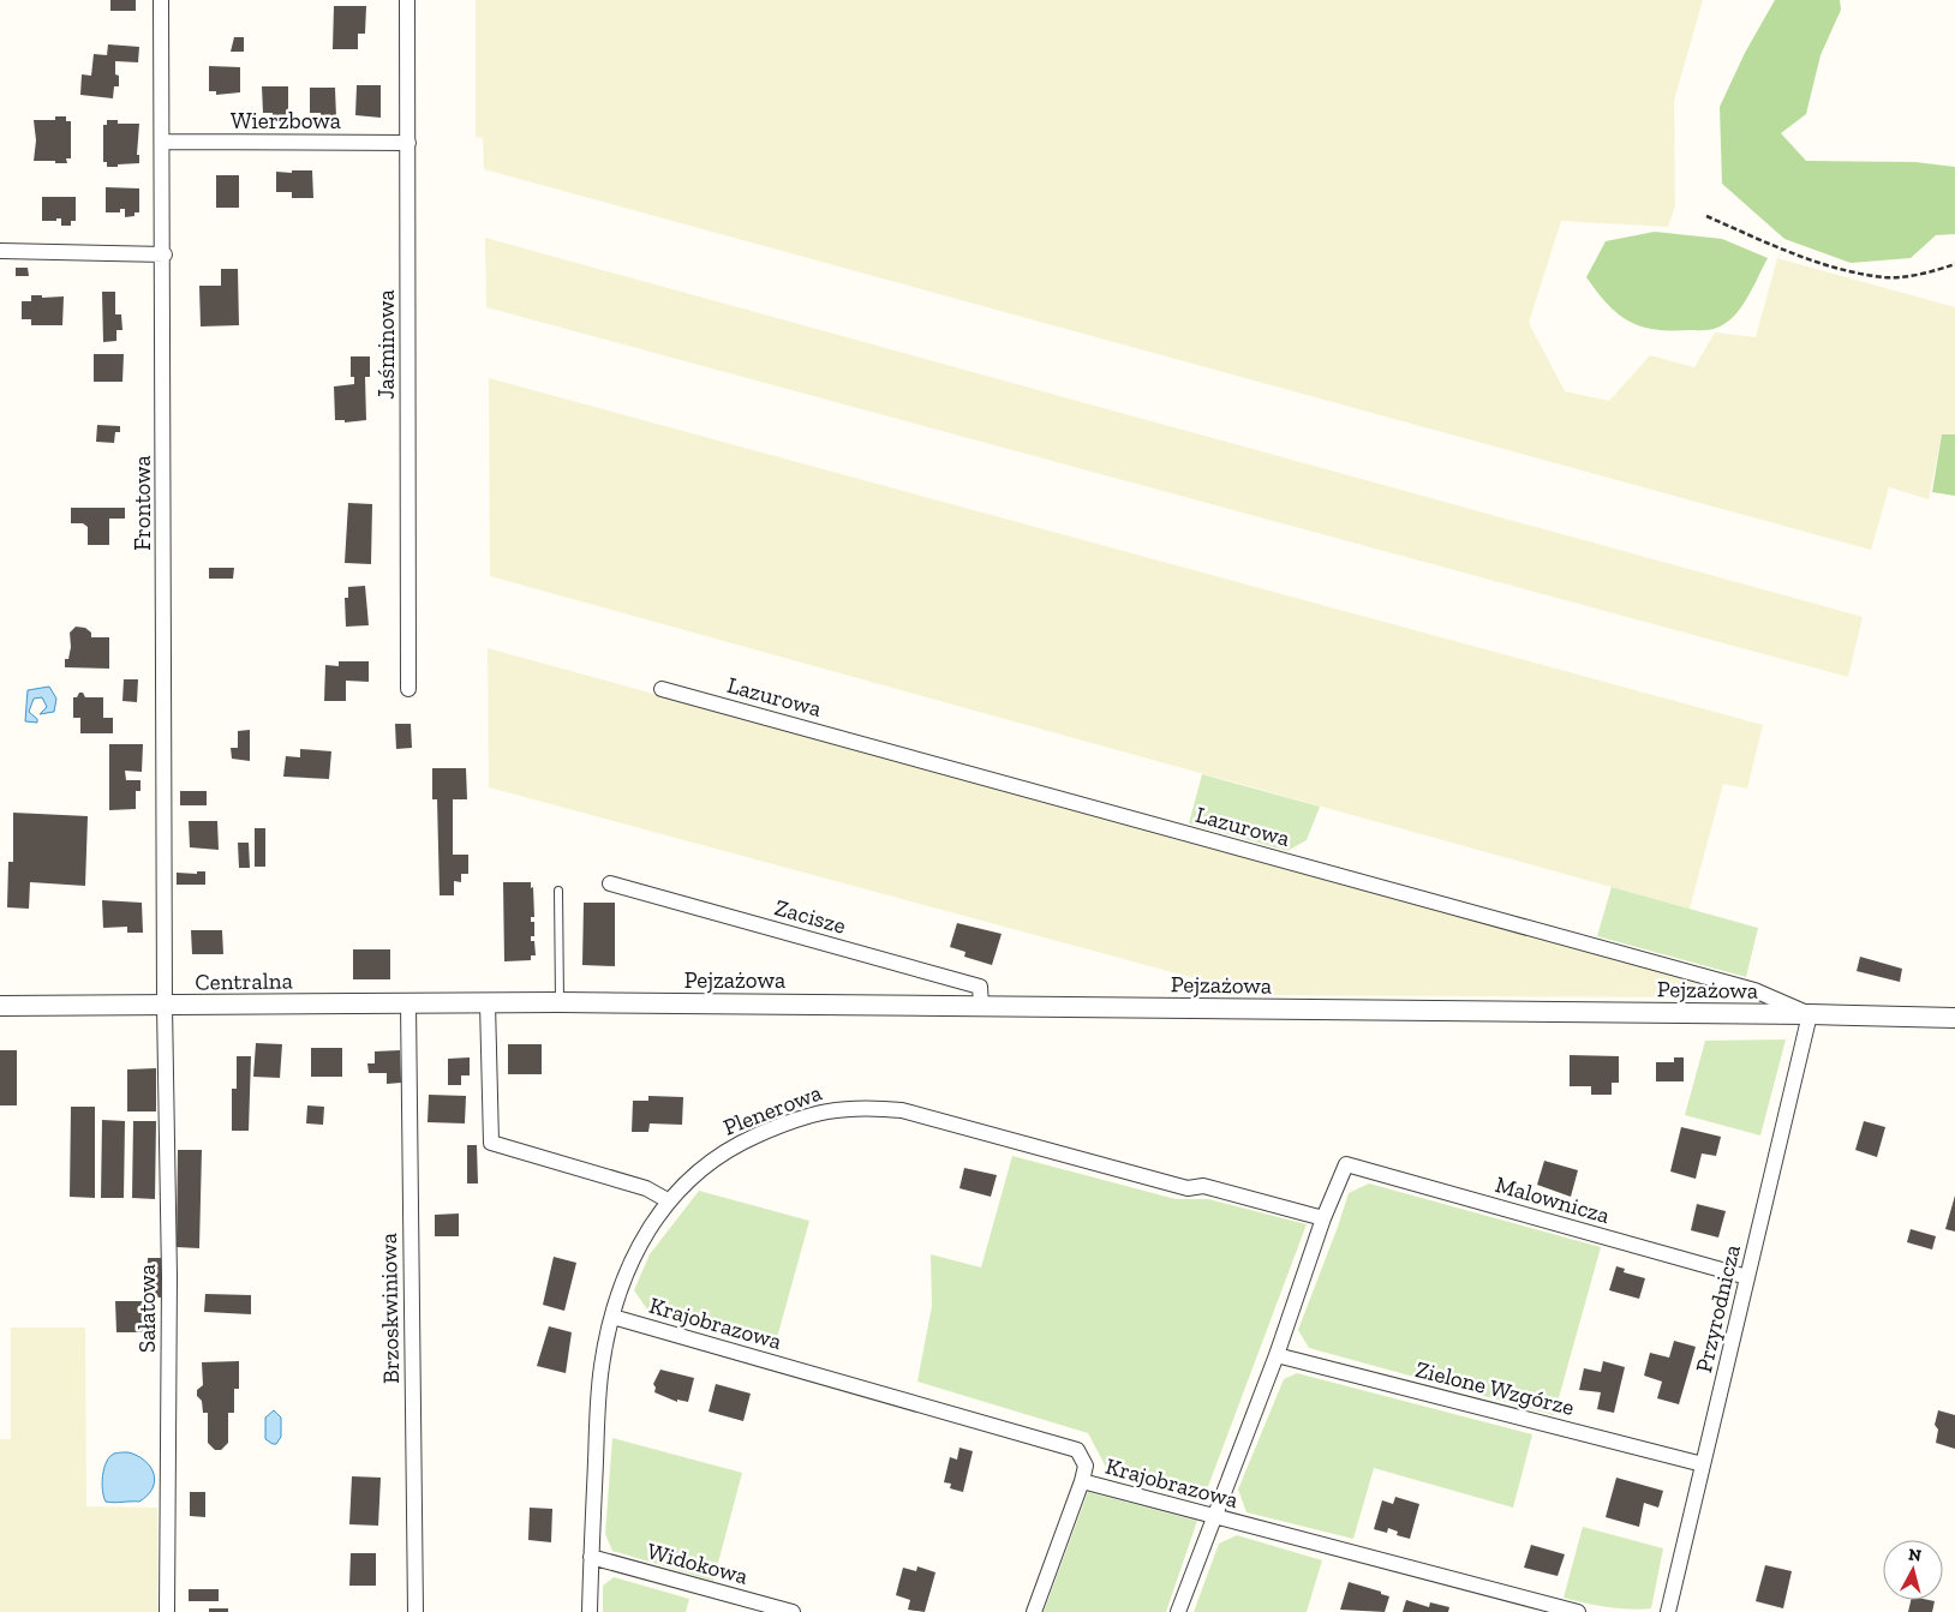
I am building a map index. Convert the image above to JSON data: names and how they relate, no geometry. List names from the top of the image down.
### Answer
{
  "streets": {
    "street": [
      "Wierzbowa",
      "Jaśminowa",
      "Frontowa",
      "Lazurowa",
      "Zacisze",
      "Pejzażowa",
      "Centralna",
      "Plenerowa",
      "Malownicza",
      "Sałatowa",
      "Brzoskwiniowa",
      "Przyrodnicza",
      "Krajobrazowa",
      "Zielone Wzgórze",
      "Widokowa"
    ]
  },
  "crossings": [
    ["Wierzbowa", "Jaśminowa"],
    ["Wierzbowa", "Frontowa"],
    ["Frontowa", "Centralna"],
    ["Frontowa", "Sałatowa"],
    ["Lazurowa", "Pejzażowa"],
    ["Lazurowa", "Przyrodnicza"],
    ["Zacisze", "Pejzażowa"],
    ["Pejzażowa", "Centralna"],
    ["Pejzażowa", "Przyrodnicza"],
    ["Centralna", "Sałatowa"],
    ["Centralna", "Brzoskwiniowa"],
    ["Plenerowa", "Malownicza"],
    ["Plenerowa", "Krajobrazowa"],
    ["Plenerowa", "Widokowa"],
    ["Malownicza", "Przyrodnicza"],
    ["Przyrodnicza", "Zielone Wzgórze"]
  ],
  "north": "top"
}
